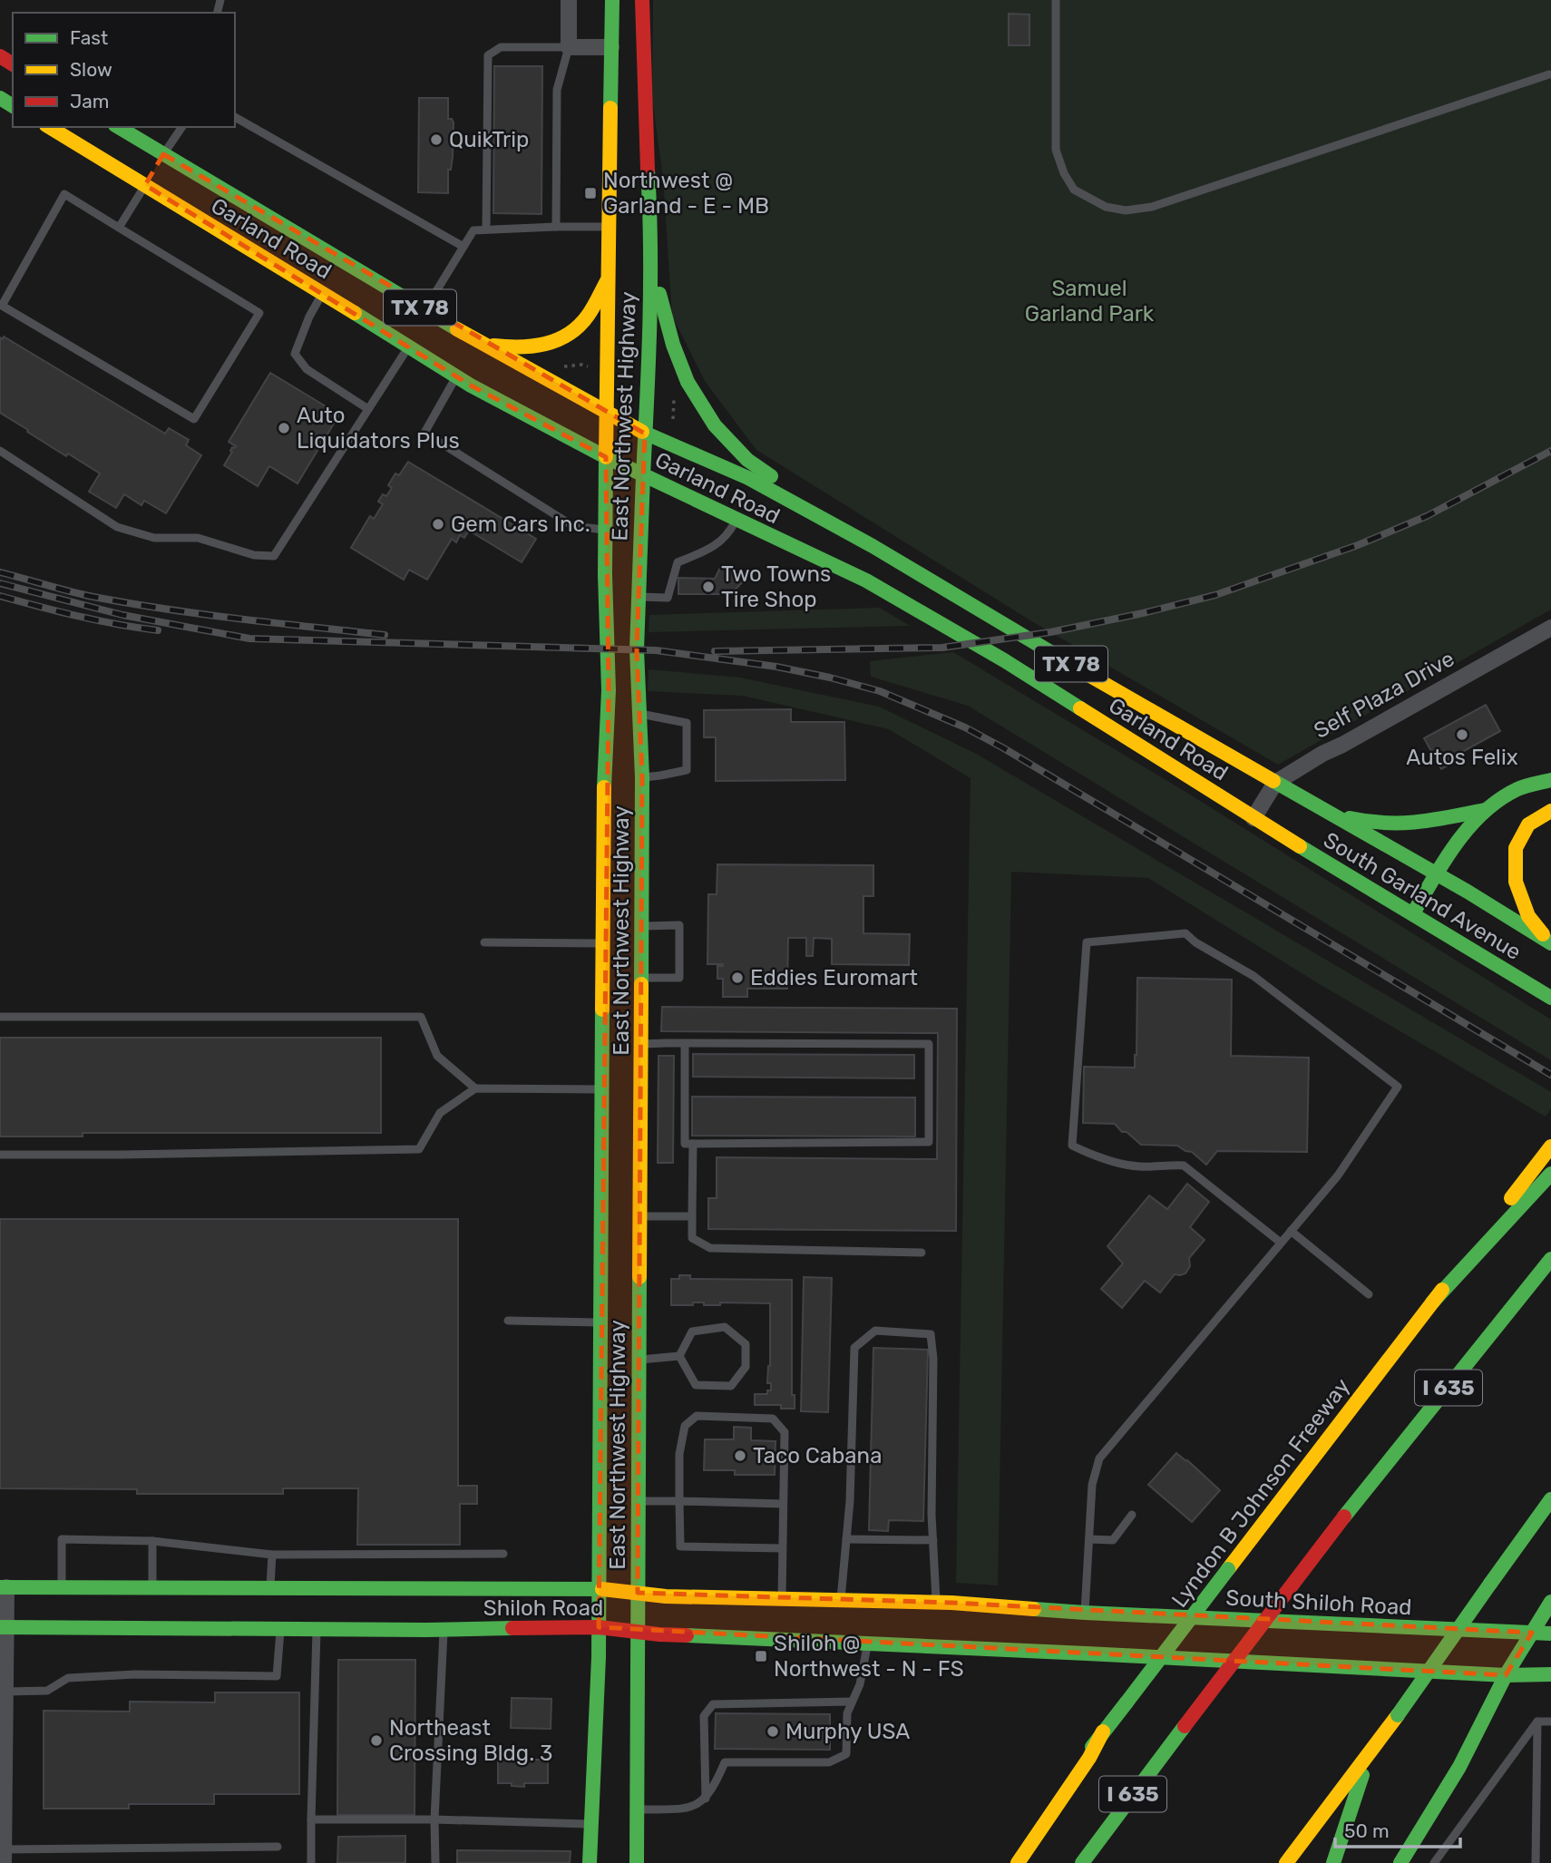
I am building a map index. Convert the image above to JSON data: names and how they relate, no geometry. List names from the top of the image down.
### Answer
{
  "streets": {
    "main road": [
      "Garland Road",
      "TX 78",
      "East Northwest Highway",
      "South Garland Avenue",
      "I 635",
      "Lyndon B Johnson Freeway",
      "South Shiloh Road",
      "Shiloh Road"
    ],
    "street": ["Self Plaza Drive"]
  },
  "crossings": [
    ["Garland Road", "East Northwest Highway"],
    ["Garland Road", "Self Plaza Drive"],
    ["Garland Road", "South Garland Avenue"],
    ["East Northwest Highway", "Shiloh Road"],
    ["South Shiloh Road", "Shiloh Road"]
  ],
  "parks": ["Samuel Garland Park"],
  "places": {
    "other": [
      "QuikTrip",
      "Auto Liquidators Plus",
      "Gem Cars Inc.",
      "Two Towns Tire Shop",
      "Autos Felix",
      "Eddies Euromart",
      "Taco Cabana",
      "Murphy USA",
      "Northeast Crossing Bldg. 3"
    ],
    "transit": ["Northwest @ Garland - E - MB", "Shiloh @ Northwest - N - FS"]
  },
  "legend": ["Fast", "Slow", "Jam"],
  "scale_bar": "50 m"
}
